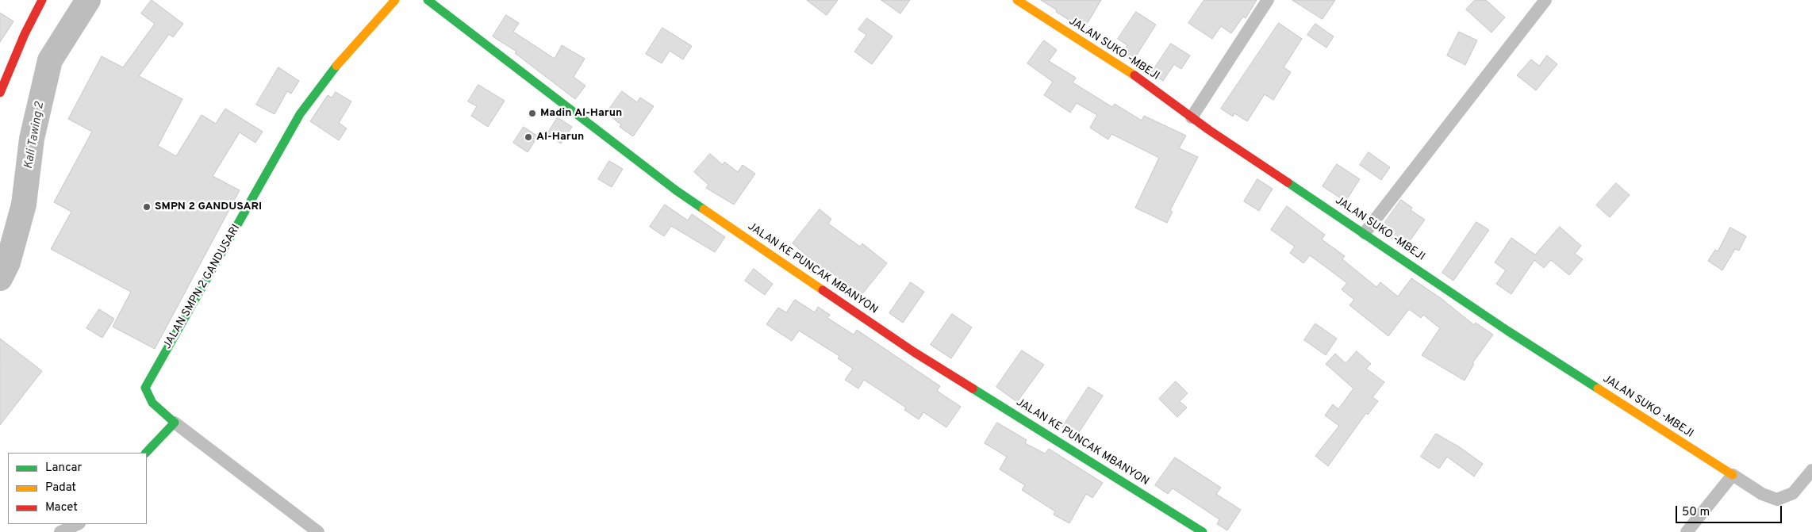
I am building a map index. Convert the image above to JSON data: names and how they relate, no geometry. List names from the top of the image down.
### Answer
{
  "streets": {
    "street": ["JALAN SUKO -MBEJI", "JALAN KE PUNCAK MBANYON", "JALAN SMPN 2 GANDUSARI"]
  },
  "water": ["Kali Tawing 2"],
  "places": ["Madin Al-Harun", "Al-Harun", "SMPN 2 GANDUSARI"],
  "legend": ["Lancar", "Padat", "Macet"],
  "scale_bar": "50 m"
}
